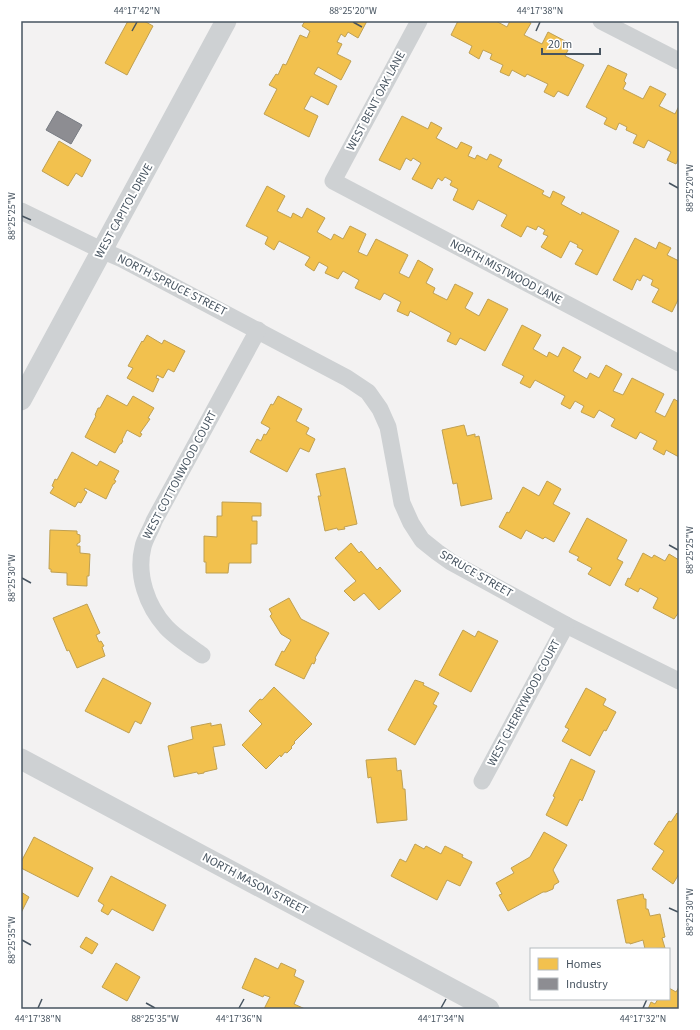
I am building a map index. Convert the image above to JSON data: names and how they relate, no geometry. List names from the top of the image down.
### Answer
{
  "streets": {
    "street": [
      "WEST BENT OAK LANE",
      "WEST CAPITOL DRIVE",
      "NORTH MISTWOOD LANE",
      "NORTH SPRUCE STREET",
      "WEST COTTONWOOD COURT",
      "SPRUCE STREET",
      "WEST CHERRYWOOD COURT",
      "NORTH MASON STREET"
    ]
  },
  "crossings": [
    ["WEST BENT OAK LANE", "NORTH MISTWOOD LANE"],
    ["WEST CAPITOL DRIVE", "NORTH SPRUCE STREET"],
    ["NORTH SPRUCE STREET", "WEST COTTONWOOD COURT"],
    ["NORTH SPRUCE STREET", "SPRUCE STREET"],
    ["WEST COTTONWOOD COURT", "SPRUCE STREET"],
    ["SPRUCE STREET", "WEST CHERRYWOOD COURT"]
  ],
  "legend": ["Homes", "Industry"],
  "scale_bar": "20 m",
  "coordinates": [
    "44°17'42\"N",
    "88°25'20\"W",
    "44°17'38\"N",
    "88°25'25\"W",
    "88°25'30\"W",
    "88°25'35\"W",
    "44°17'36\"N",
    "44°17'34\"N",
    "44°17'32\"N"
  ]
}
